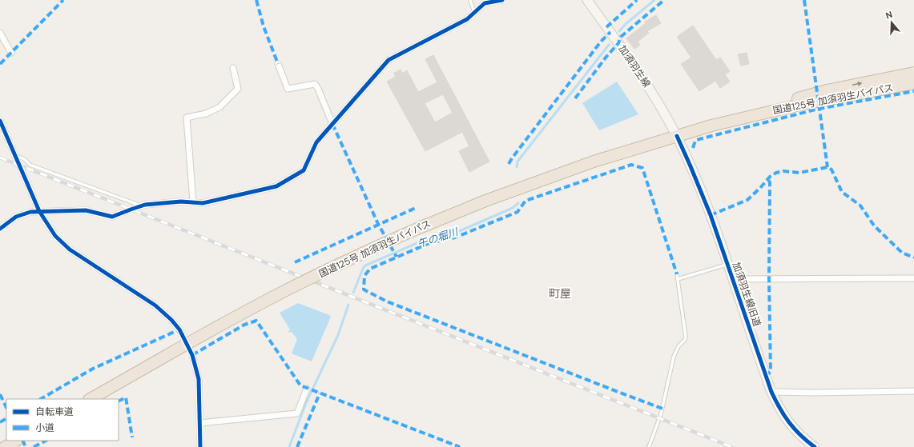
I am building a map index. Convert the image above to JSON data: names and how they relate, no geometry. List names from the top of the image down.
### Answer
{
  "streets": {
    "highway": ["国道125号 加須羽生バイパス"],
    "street": ["加須羽生線", "加須羽生線旧道"]
  },
  "crossings": [
    ["加須羽生線", "国道125号 加須羽生バイパス"],
    ["加須羽生線", "加須羽生線旧道"],
    ["国道125号 加須羽生バイパス", "加須羽生線旧道"]
  ],
  "districts": ["町屋"],
  "water": ["午の堀川"],
  "legend": ["自転車道", "小道"],
  "north": "top"
}
